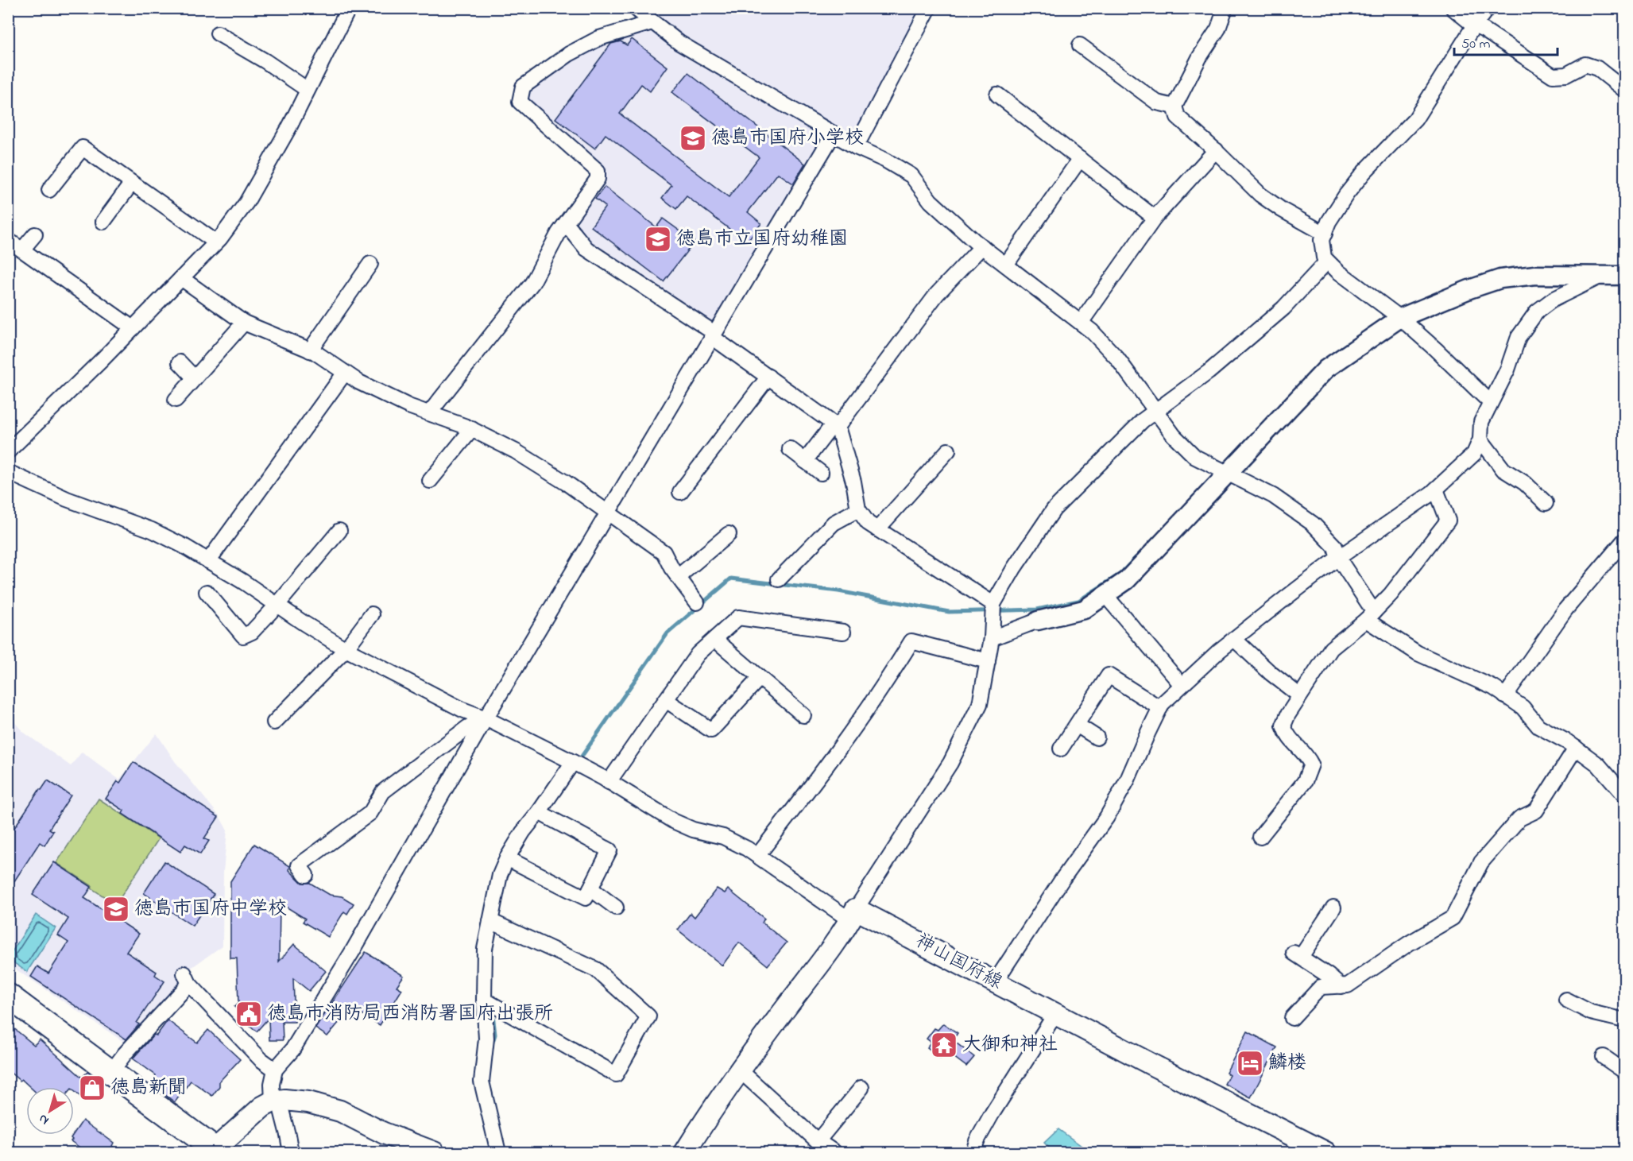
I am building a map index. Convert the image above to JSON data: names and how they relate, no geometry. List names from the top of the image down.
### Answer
{
  "streets": {
    "main road": ["神山国府線"]
  },
  "places": {
    "school or university": ["徳島市国府小学校", "徳島市立国府幼稚園", "徳島市国府中学校"],
    "public building": ["徳島市消防局西消防署国府出張所"],
    "temple": ["大御和神社"],
    "hotel": ["鱗楼"],
    "shop": ["徳島新聞"]
  },
  "scale_bar": "50 m",
  "north": "bottom left"
}
